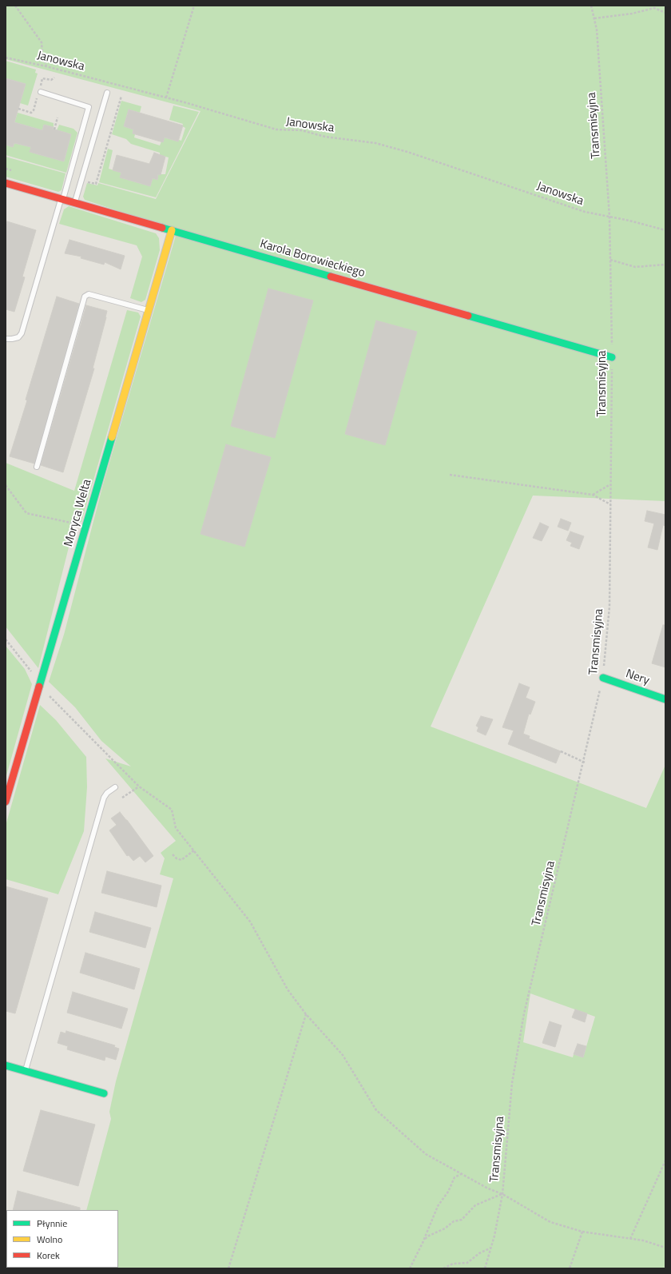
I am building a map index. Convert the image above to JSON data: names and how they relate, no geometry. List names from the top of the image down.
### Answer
{
  "streets": {
    "street": ["Karola Borowieckiego", "Moryca Welta", "Nery"],
    "path": ["Janowska", "Transmisyjna"]
  },
  "crossings": [
    ["Janowska", "Transmisyjna"],
    ["Transmisyjna", "Karola Borowieckiego"],
    ["Transmisyjna", "Nery"],
    ["Karola Borowieckiego", "Moryca Welta"]
  ],
  "legend": ["Płynnie", "Wolno", "Korek"]
}
